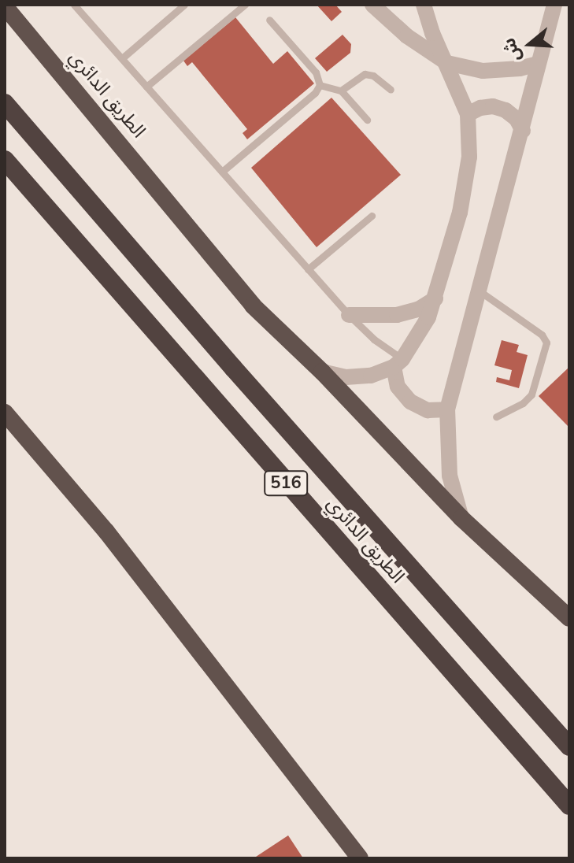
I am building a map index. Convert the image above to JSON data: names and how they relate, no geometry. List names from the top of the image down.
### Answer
{
  "streets": {
    "highway": ["الطريق الدائري", "516"]
  },
  "north": "left"
}
